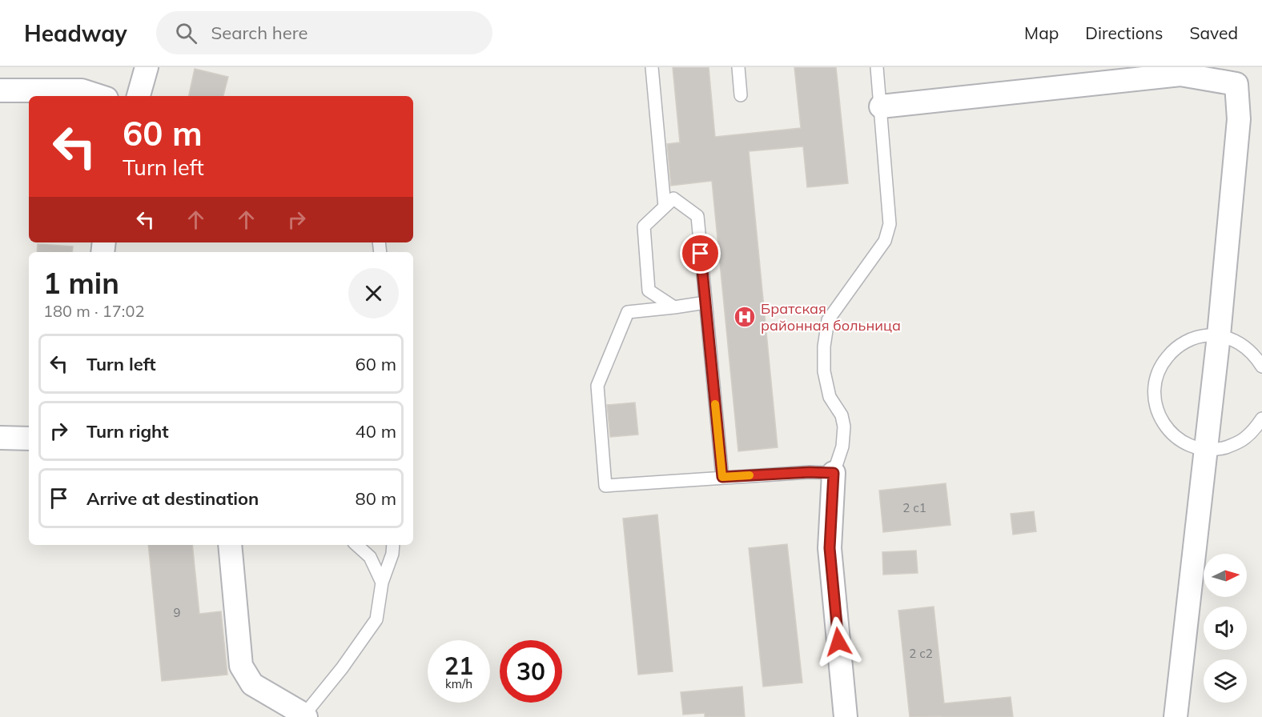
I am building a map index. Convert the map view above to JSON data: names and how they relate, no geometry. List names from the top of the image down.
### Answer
{
  "places": {
    "hospital": ["Братская районная больница"]
  },
  "house_numbers": ["2 с1", "9", "2 с2"],
  "north": "right",
  "page": {
    "header": "Headway",
    "search": "Search here",
    "nav": ["Map", "Directions", "Saved"],
    "turn": ["60 m", "Turn left"],
    "heading": ["1 min", "180 m · 17:02"],
    "list": [
      {
        "name": "Turn left",
        "value": "60 m"
      },
      {
        "name": "Turn right",
        "value": "40 m"
      },
      {
        "name": "Arrive at destination",
        "value": "80 m"
      }
    ],
    "speed": "21 km/h",
    "limit": "30"
  }
}
